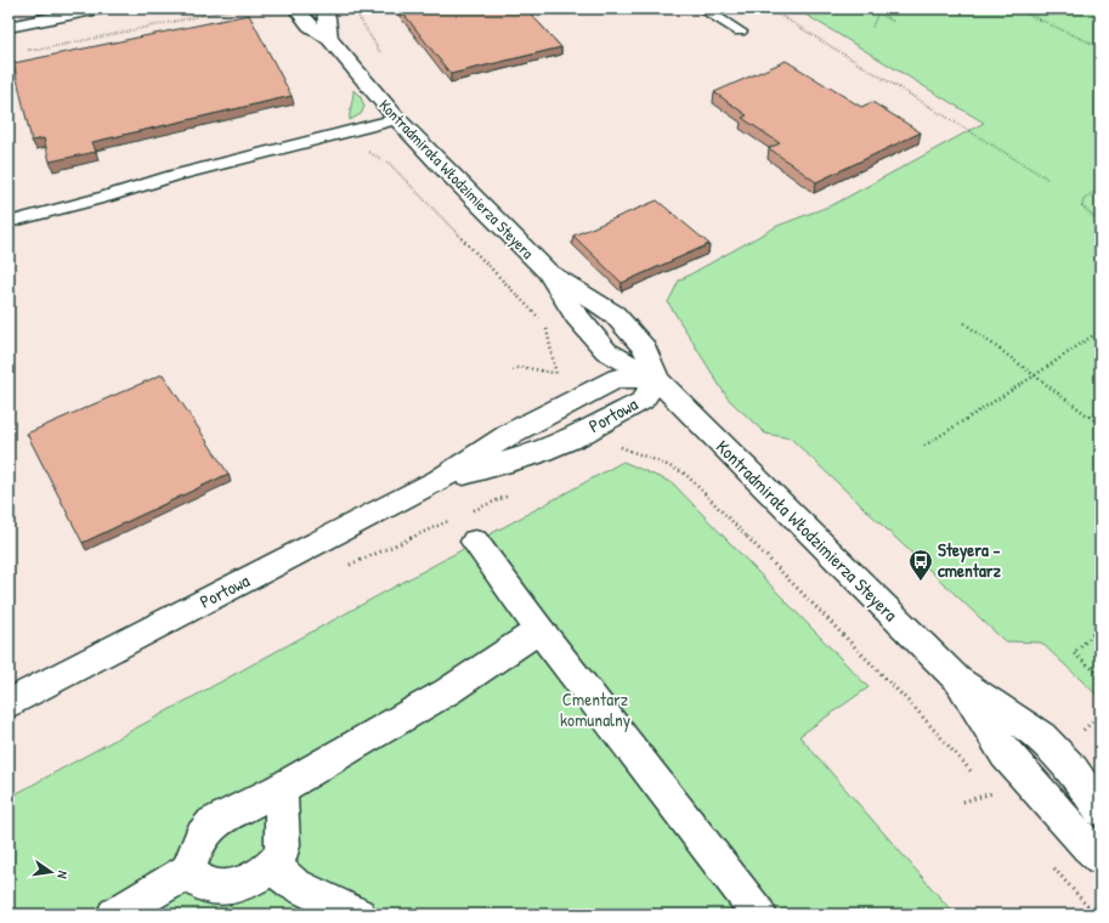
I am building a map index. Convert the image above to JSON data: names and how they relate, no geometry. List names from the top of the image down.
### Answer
{
  "streets": {
    "street": ["Kontradmirała Włodzimierza Steyera", "Portowa"]
  },
  "crossings": [
    ["Kontradmirała Włodzimierza Steyera", "Portowa"]
  ],
  "parks": ["Cmentarz komunalny"],
  "places": {
    "bus stop": ["Steyera - cmentarz"]
  },
  "north": "right"
}
